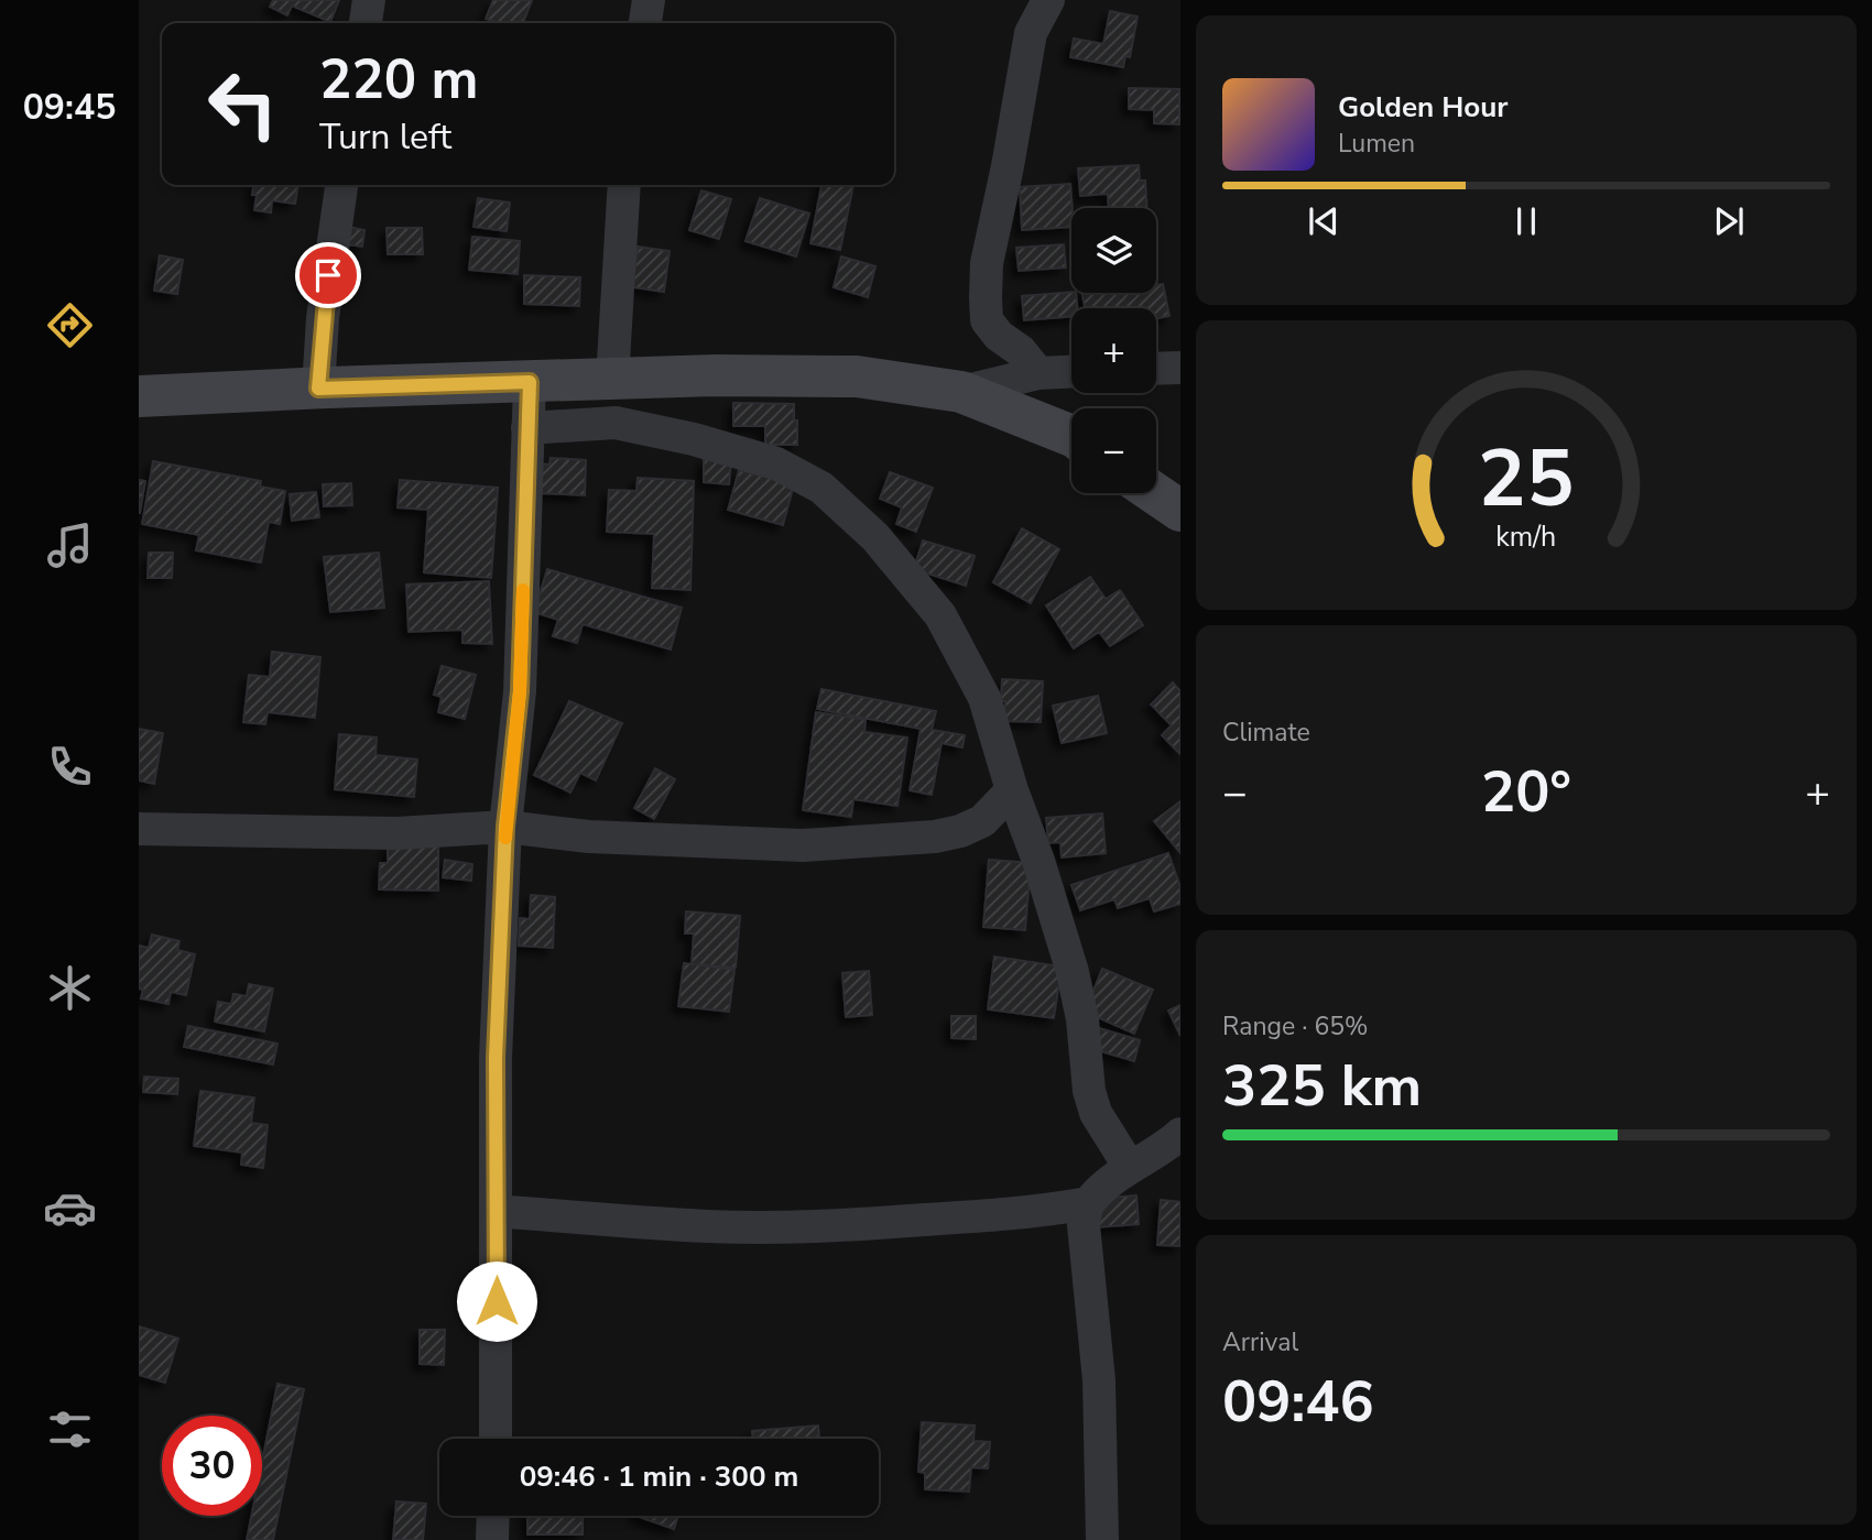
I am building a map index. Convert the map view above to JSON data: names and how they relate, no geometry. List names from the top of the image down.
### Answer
{
  "page": {
    "tabs": "09:45",
    "turn": ["220 m", "Turn left"],
    "song": ["Golden Hour", "Lumen"],
    "map_buttons": ["+", "−"],
    "tile": [
      "Climate",
      ["Range · 65%", "325 km"],
      ["Arrival", "09:46"]
    ],
    "heat": ["−", "20°", "+"],
    "limit": "30",
    "trip": "09:46 · 1 min · 300 m",
    "gauge": ["25", "km/h"]
  }
}
